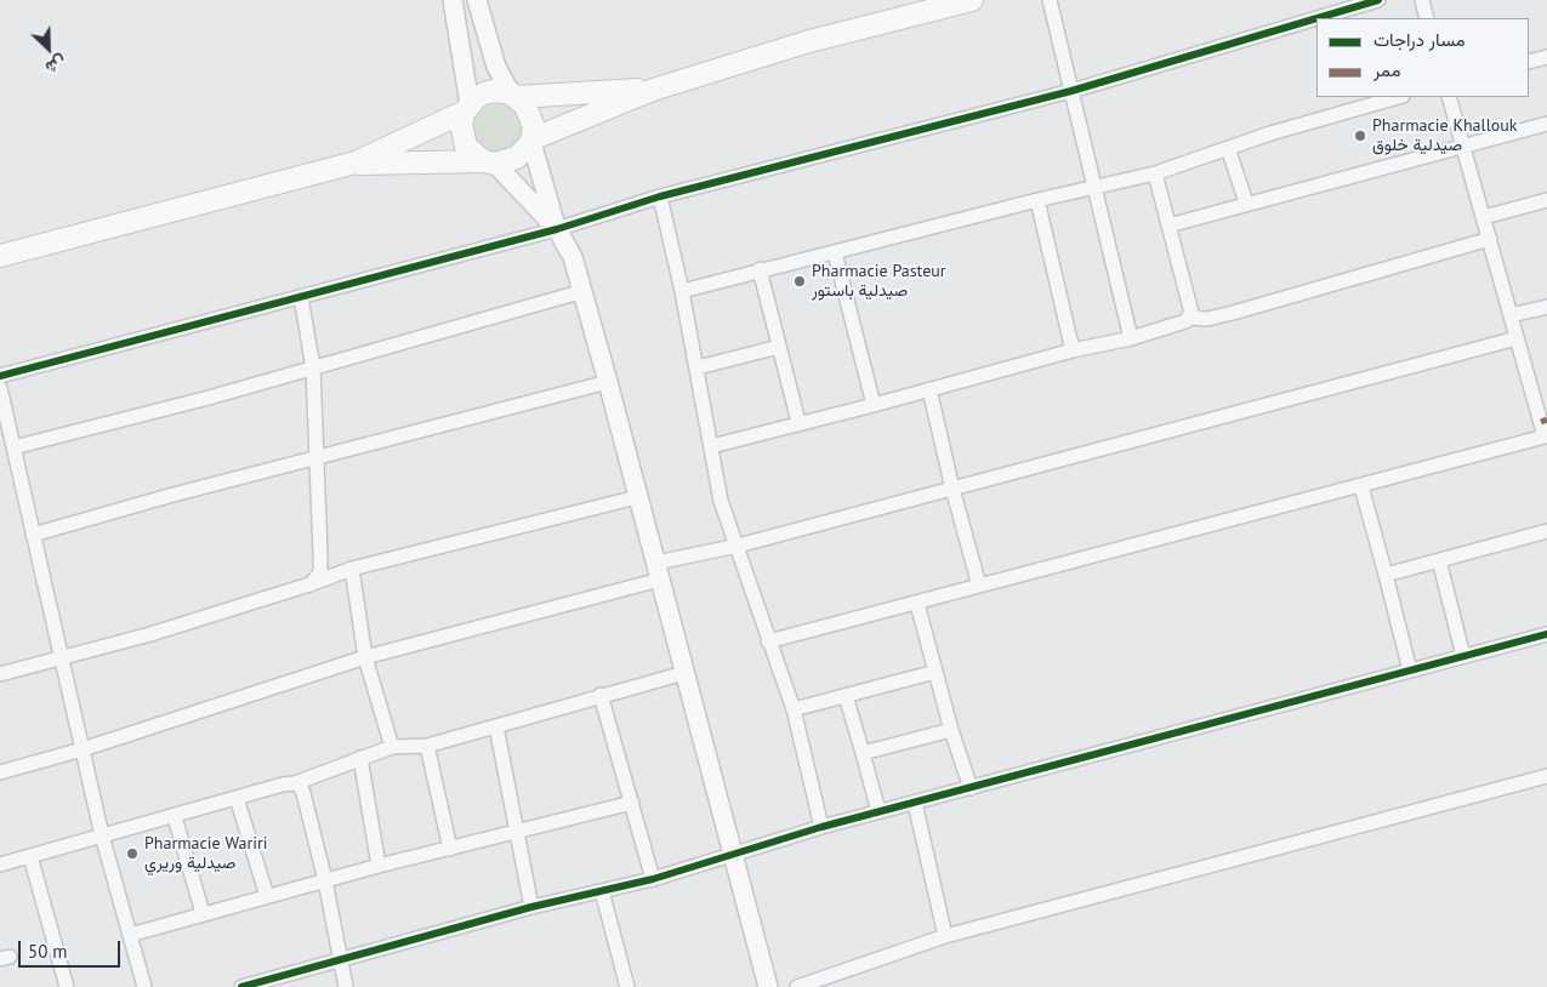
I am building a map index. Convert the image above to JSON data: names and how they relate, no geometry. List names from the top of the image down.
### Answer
{
  "places": ["Pharmacie Khallouk صيدلية خلوق", "Pharmacie Pasteur صيدلية باستور", "Pharmacie Wariri صيدلية وريري"],
  "legend": ["مسار دراجات", "ممر"],
  "scale_bar": "50 m",
  "north": "bottom right"
}
